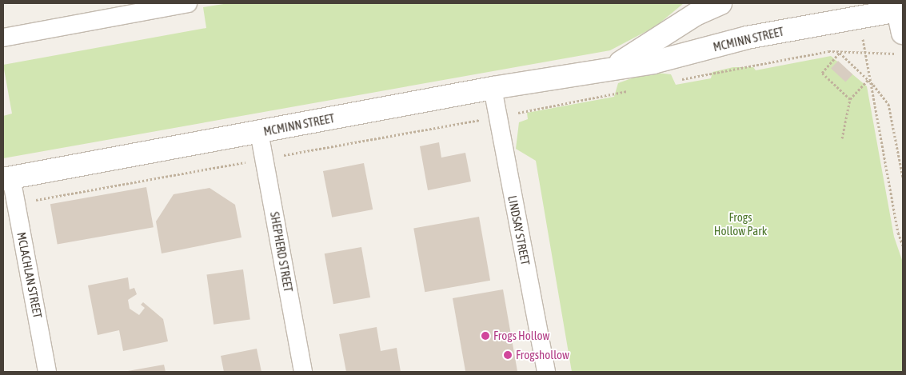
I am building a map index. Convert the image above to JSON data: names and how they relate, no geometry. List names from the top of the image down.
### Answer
{
  "streets": {
    "street": [
      "MCMINN STREET",
      "LINDSAY STREET",
      "SHEPHERD STREET",
      "MCLACHLAN STREET"
    ]
  },
  "crossings": [
    ["MCMINN STREET", "LINDSAY STREET"],
    ["MCMINN STREET", "SHEPHERD STREET"],
    ["MCMINN STREET", "MCLACHLAN STREET"]
  ],
  "parks": ["Frogs Hollow Park"],
  "places": ["Frogs Hollow", "Frogshollow"]
}
